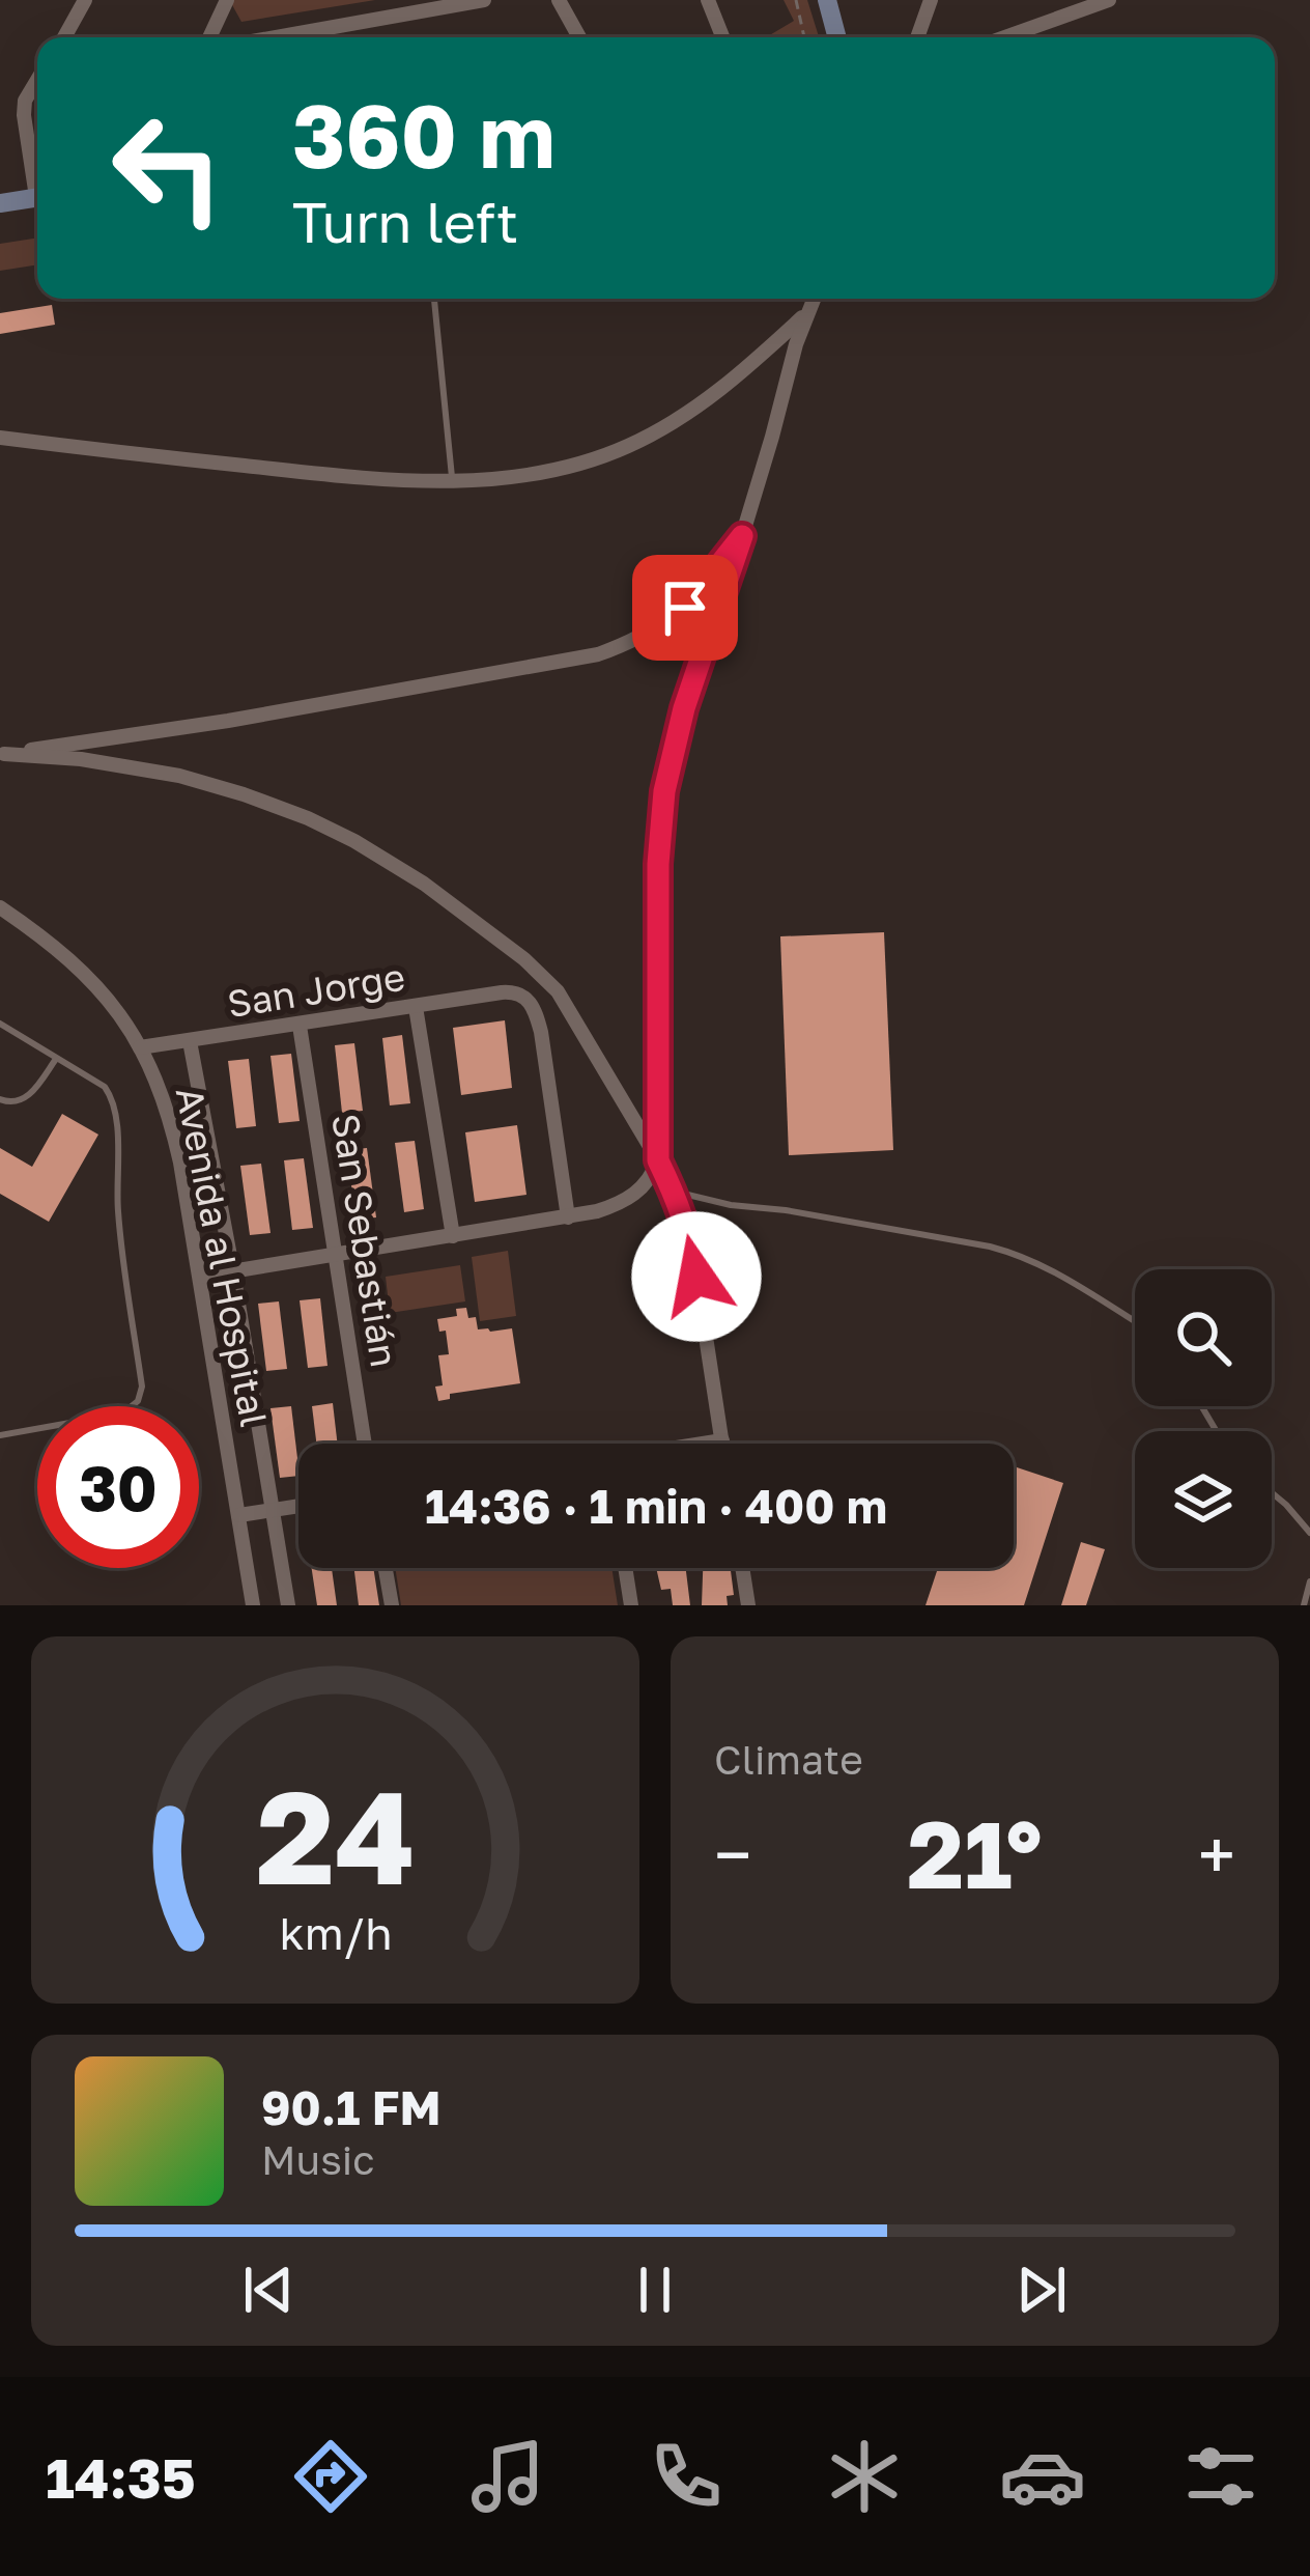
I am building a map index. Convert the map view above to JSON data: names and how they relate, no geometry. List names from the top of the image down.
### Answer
{
  "streets": {
    "street": ["San Jorge", "San Sebastián", "Avenida al Hospital"]
  },
  "crossings": [
    ["San Jorge", "San Sebastián"],
    ["San Jorge", "Avenida al Hospital"]
  ],
  "page": {
    "turn": ["360 m", "Turn left"],
    "limit": "30",
    "trip": "14:36 · 1 min · 400 m",
    "tile": "Climate",
    "heat": ["−", "21°", "+"],
    "song": ["90.1 FM", "Music"],
    "tabs": "14:35",
    "gauge": ["24", "km/h"]
  }
}
